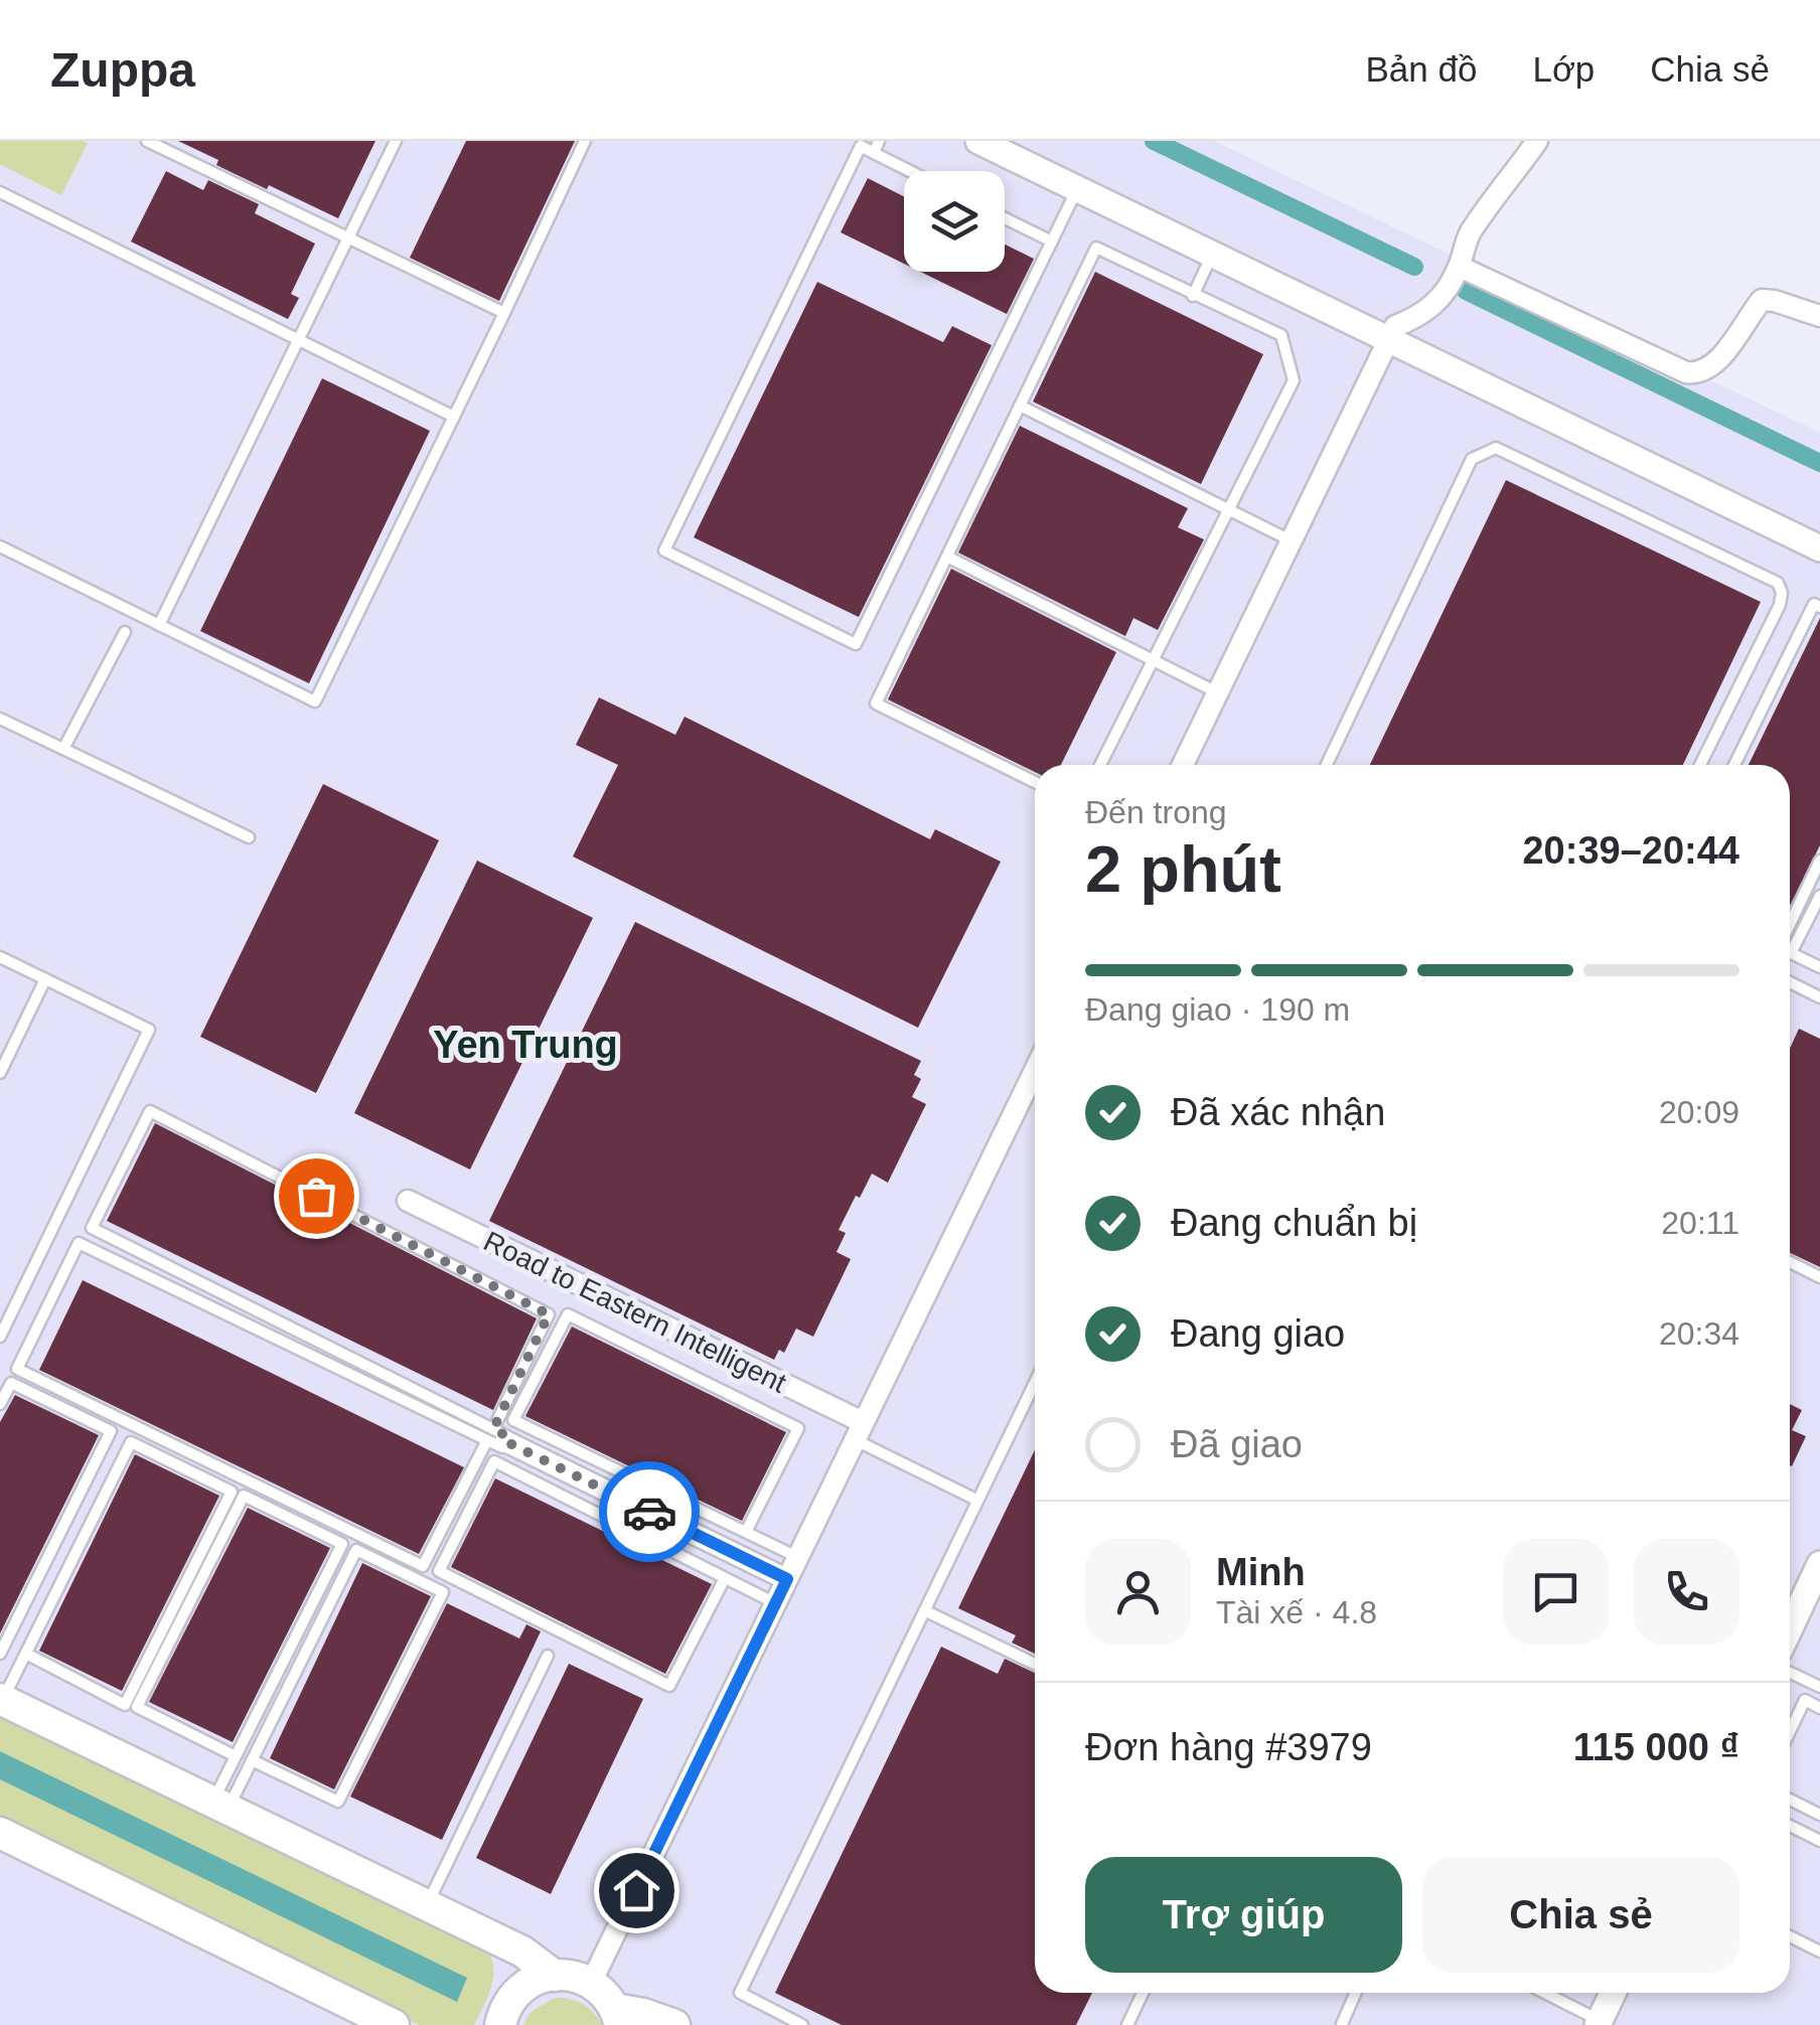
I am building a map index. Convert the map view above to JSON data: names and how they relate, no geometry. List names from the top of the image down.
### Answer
{
  "streets": {
    "street": ["Road to Eastern Intelligent"]
  },
  "districts": ["Yen Trung"],
  "page": {
    "header": "Zuppa",
    "nav": ["Bản đồ", "Lớp", "Chia sẻ"],
    "heading": ["2 phút", "Đến trong", "20:39–20:44"],
    "panel": [
      "Minh",
      "Tài xế · 4.8",
      "Đơn hàng #3979",
      "115 000 ₫"
    ],
    "bar": "Đang giao · 190 m",
    "list": [
      ["Đã xác nhận", "20:09"],
      ["Đang chuẩn bị", "20:11"],
      ["Đang giao", "20:34"],
      "Đã giao"
    ],
    "buttons": ["Trợ giúp", "Chia sẻ"]
  }
}
